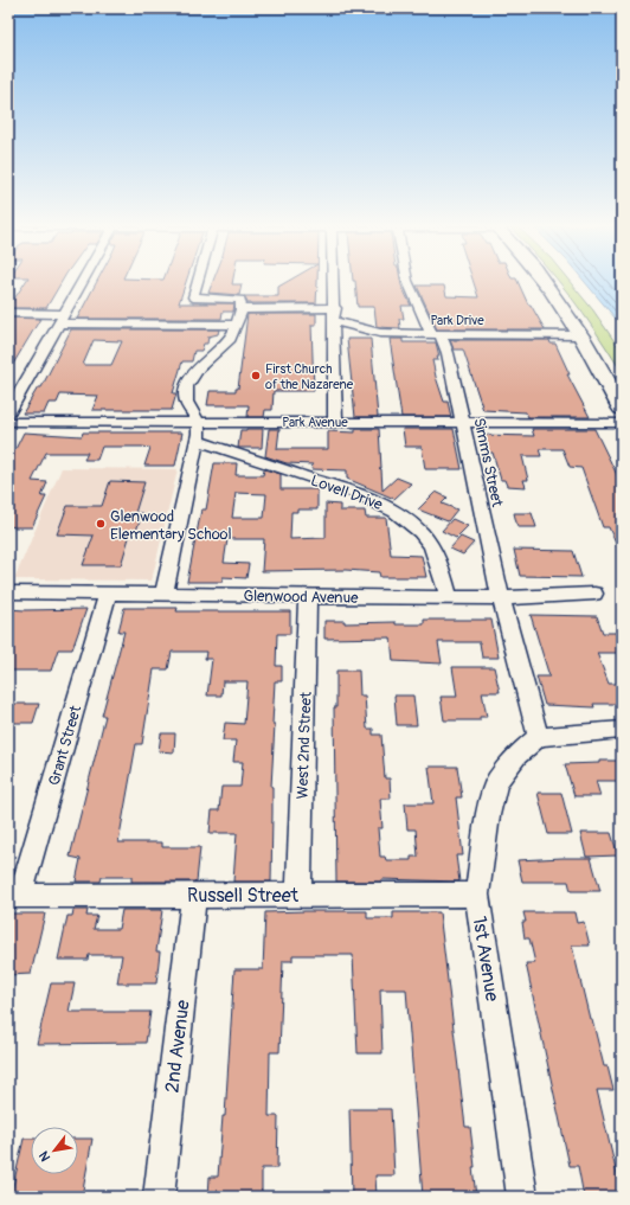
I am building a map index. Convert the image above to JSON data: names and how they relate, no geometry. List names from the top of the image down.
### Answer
{
  "streets": {
    "street": [
      "Park Drive",
      "Park Avenue",
      "Simms Street",
      "Lovell Drive",
      "Glenwood Avenue",
      "Grant Street",
      "West 2nd Street",
      "Russell Street",
      "1st Avenue",
      "2nd Avenue"
    ]
  },
  "crossings": [
    ["Park Drive", "Simms Street"],
    ["Park Avenue", "Simms Street"],
    ["Simms Street", "Glenwood Avenue"],
    ["Lovell Drive", "Glenwood Avenue"],
    ["Glenwood Avenue", "Grant Street"],
    ["Glenwood Avenue", "West 2nd Street"],
    ["Grant Street", "Russell Street"],
    ["West 2nd Street", "Russell Street"],
    ["Russell Street", "1st Avenue"],
    ["Russell Street", "2nd Avenue"]
  ],
  "places": ["First Church of the Nazarene", "Glenwood Elementary School"],
  "north": "bottom left"
}
